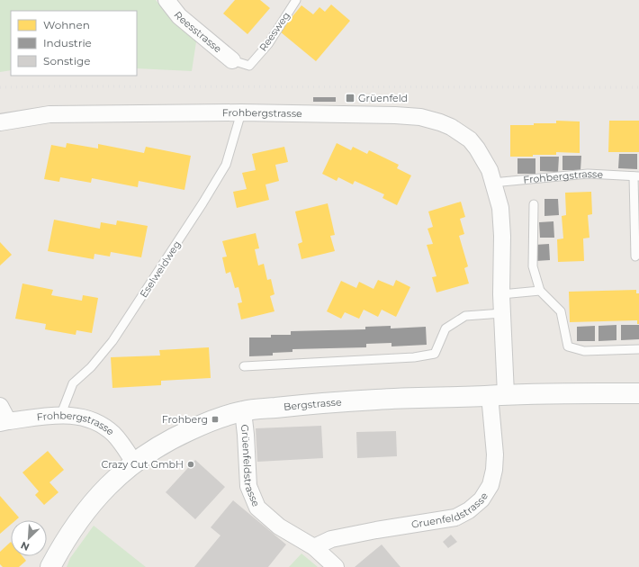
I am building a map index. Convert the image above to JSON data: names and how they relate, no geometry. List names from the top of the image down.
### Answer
{
  "streets": {
    "main road": ["Bergstrasse"],
    "street": [
      "Reesstrasse",
      "Frohbergstrasse",
      "Grüenfeldstrasse",
      "Gruenfeldstrasse"
    ],
    "lane": ["Reesweg", "Eselweidweg"]
  },
  "crossings": [
    ["Reesstrasse", "Reesweg"],
    ["Frohbergstrasse", "Eselweidweg"],
    ["Frohbergstrasse", "Bergstrasse"],
    ["Frohbergstrasse", "Gruenfeldstrasse"],
    ["Bergstrasse", "Grüenfeldstrasse"],
    ["Bergstrasse", "Gruenfeldstrasse"],
    ["Grüenfeldstrasse", "Gruenfeldstrasse"]
  ],
  "places": {
    "transit": ["Grüenfeld", "Frohberg"],
    "other": ["Crazy Cut GmbH"]
  },
  "legend": ["Wohnen", "Industrie", "Sonstige"],
  "north": "bottom left"
}
